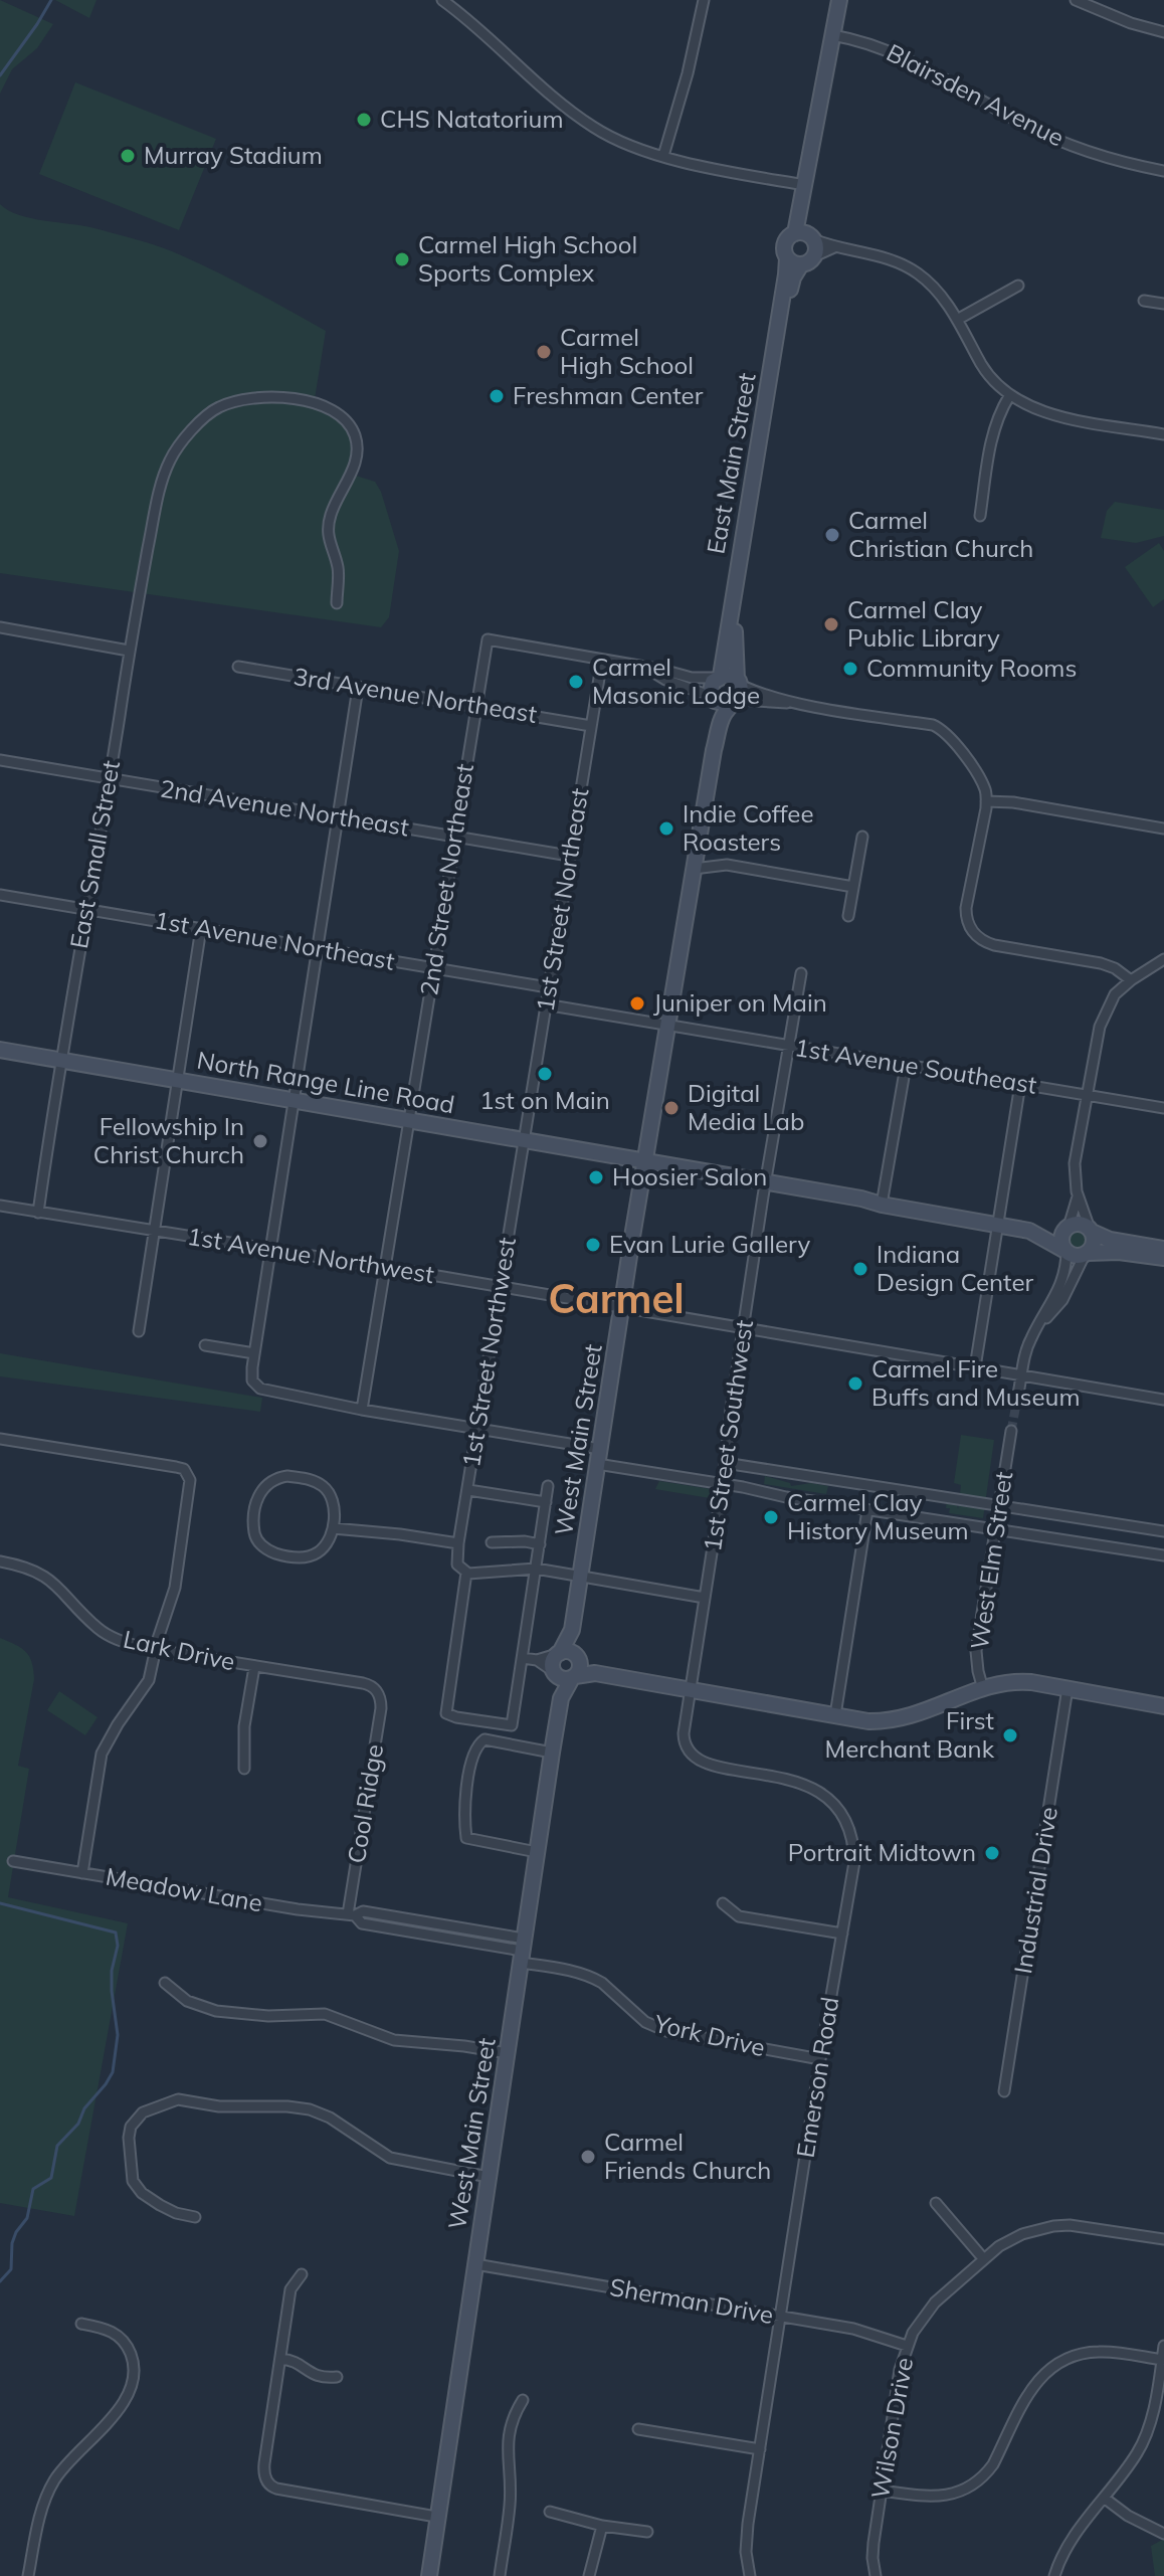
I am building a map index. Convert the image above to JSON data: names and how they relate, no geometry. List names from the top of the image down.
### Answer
{
  "streets": {
    "main road": ["East Main Street", "North Range Line Road", "West Main Street"],
    "street": [
      "Blairsden Avenue",
      "3rd Avenue Northeast",
      "2nd Avenue Northeast",
      "East Small Street",
      "2nd Street Northeast",
      "1st Street Northeast",
      "1st Avenue Northeast",
      "1st Avenue Southeast",
      "1st Avenue Northwest",
      "1st Street Northwest",
      "1st Street Southwest",
      "West Elm Street",
      "Lark Drive",
      "Cool Ridge",
      "Meadow Lane",
      "Industrial Drive",
      "York Drive",
      "Emerson Road",
      "Sherman Drive",
      "Wilson Drive"
    ]
  },
  "crossings": [
    ["East Main Street", "1st Avenue Southeast"],
    ["East Main Street", "North Range Line Road"],
    ["East Main Street", "West Main Street"],
    ["3rd Avenue Northeast", "2nd Street Northeast"],
    ["3rd Avenue Northeast", "1st Street Northeast"],
    ["2nd Avenue Northeast", "East Small Street"],
    ["2nd Avenue Northeast", "2nd Street Northeast"],
    ["2nd Avenue Northeast", "1st Street Northeast"],
    ["East Small Street", "1st Avenue Northeast"],
    ["East Small Street", "North Range Line Road"],
    ["East Small Street", "1st Avenue Northwest"],
    ["2nd Street Northeast", "1st Street Northeast"],
    ["2nd Street Northeast", "1st Avenue Northeast"],
    ["2nd Street Northeast", "North Range Line Road"],
    ["2nd Street Northeast", "1st Avenue Northwest"],
    ["1st Street Northeast", "1st Avenue Northeast"],
    ["1st Street Northeast", "North Range Line Road"],
    ["1st Street Northeast", "1st Street Northwest"],
    ["1st Avenue Southeast", "1st Street Southwest"],
    ["North Range Line Road", "1st Street Northwest"],
    ["North Range Line Road", "1st Street Southwest"],
    ["North Range Line Road", "West Main Street"],
    ["1st Avenue Northwest", "1st Street Northwest"],
    ["1st Avenue Northwest", "1st Street Southwest"],
    ["1st Avenue Northwest", "West Main Street"],
    ["1st Street Southwest", "Emerson Road"],
    ["West Main Street", "Meadow Lane"],
    ["West Main Street", "York Drive"],
    ["West Main Street", "Sherman Drive"],
    ["Lark Drive", "Cool Ridge"],
    ["Cool Ridge", "Meadow Lane"],
    ["Meadow Lane", "York Drive"],
    ["York Drive", "Emerson Road"],
    ["Emerson Road", "Sherman Drive"],
    ["Sherman Drive", "Wilson Drive"]
  ],
  "districts": ["Carmel"],
  "places": [
    "CHS Natatorium",
    "Murray Stadium",
    "Carmel High School Sports Complex",
    "Carmel High School",
    "Freshman Center",
    "Carmel Christian Church",
    "Carmel Clay Public Library",
    "Community Rooms",
    "Carmel Masonic Lodge",
    "Indie Coffee Roasters",
    "Juniper on Main",
    "1st on Main",
    "Digital Media Lab",
    "Fellowship In Christ Church",
    "Hoosier Salon",
    "Evan Lurie Gallery",
    "Indiana Design Center",
    "Carmel Fire Buffs and Museum",
    "Carmel Clay History Museum",
    "First Merchant Bank",
    "Portrait Midtown",
    "Carmel Friends Church"
  ]
}
